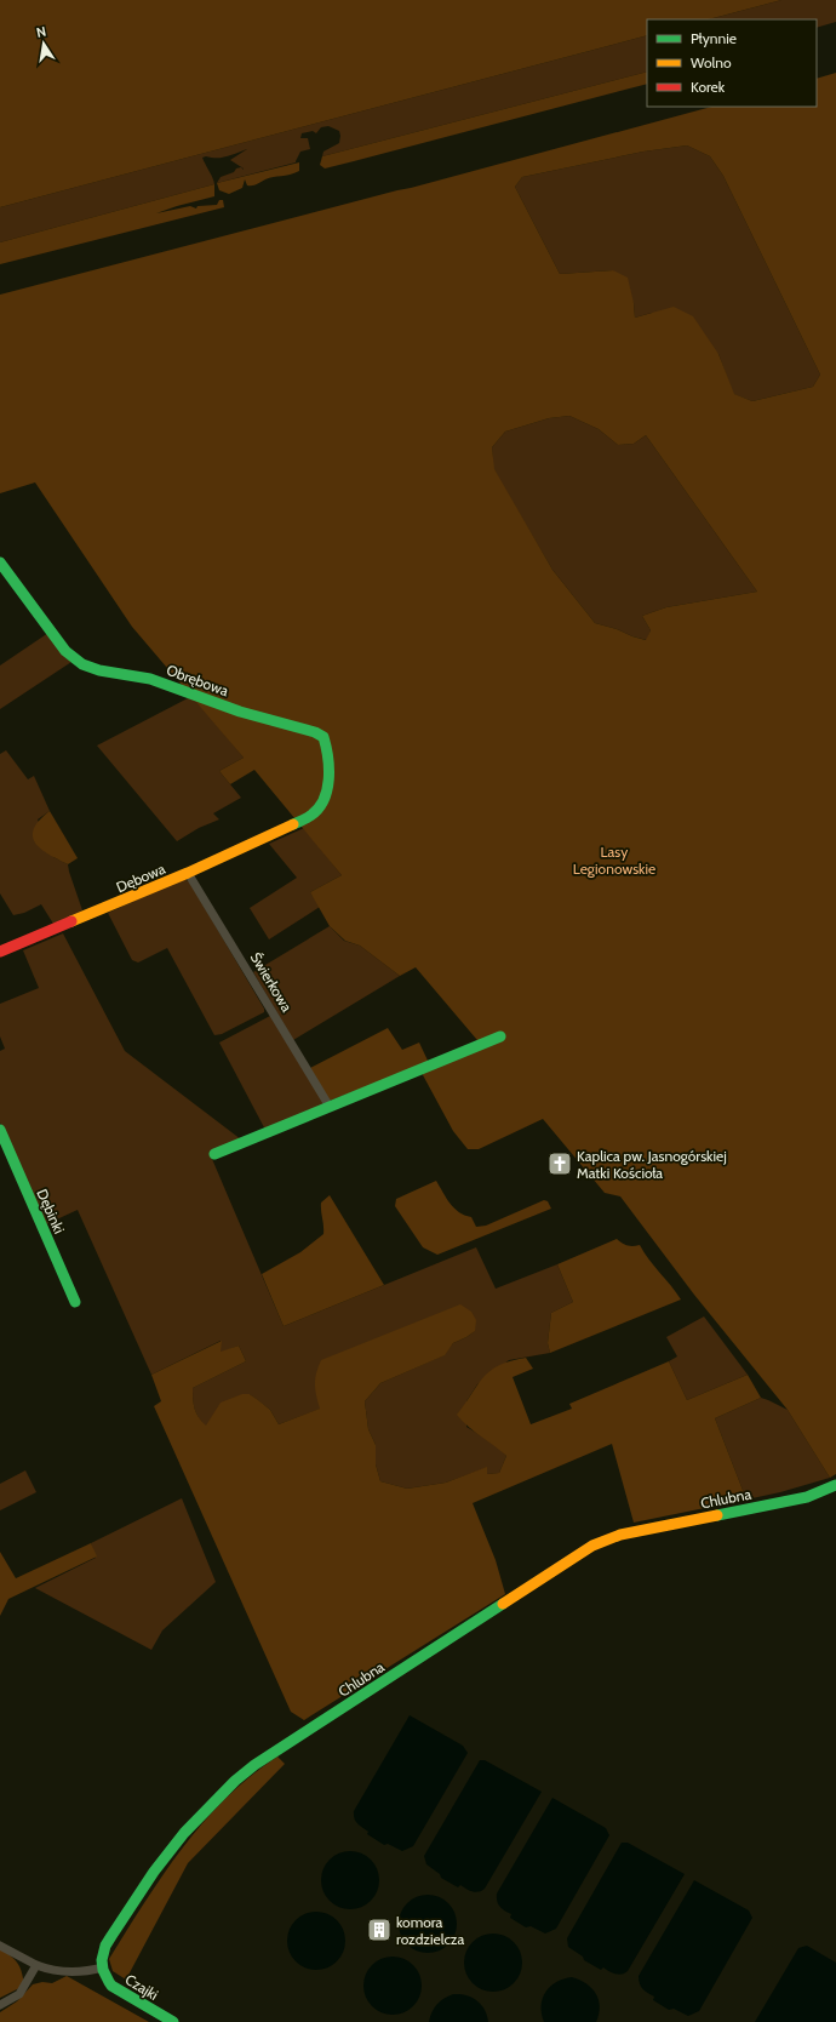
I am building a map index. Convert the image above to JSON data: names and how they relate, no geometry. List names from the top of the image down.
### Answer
{
  "streets": {
    "street": [
      "Obrębowa",
      "Dębowa",
      "Świerkowa",
      "Dębinki",
      "Chlubna",
      "Czajki"
    ]
  },
  "crossings": [
    ["Obrębowa", "Dębowa"],
    ["Dębowa", "Świerkowa"],
    ["Chlubna", "Czajki"]
  ],
  "parks": ["Lasy Legionowskie"],
  "places": {
    "church": ["Kaplica pw. Jasnogórskiej Matki Kościoła"],
    "building": ["komora rozdzielcza"]
  },
  "legend": ["Płynnie", "Wolno", "Korek"],
  "north": "top"
}
